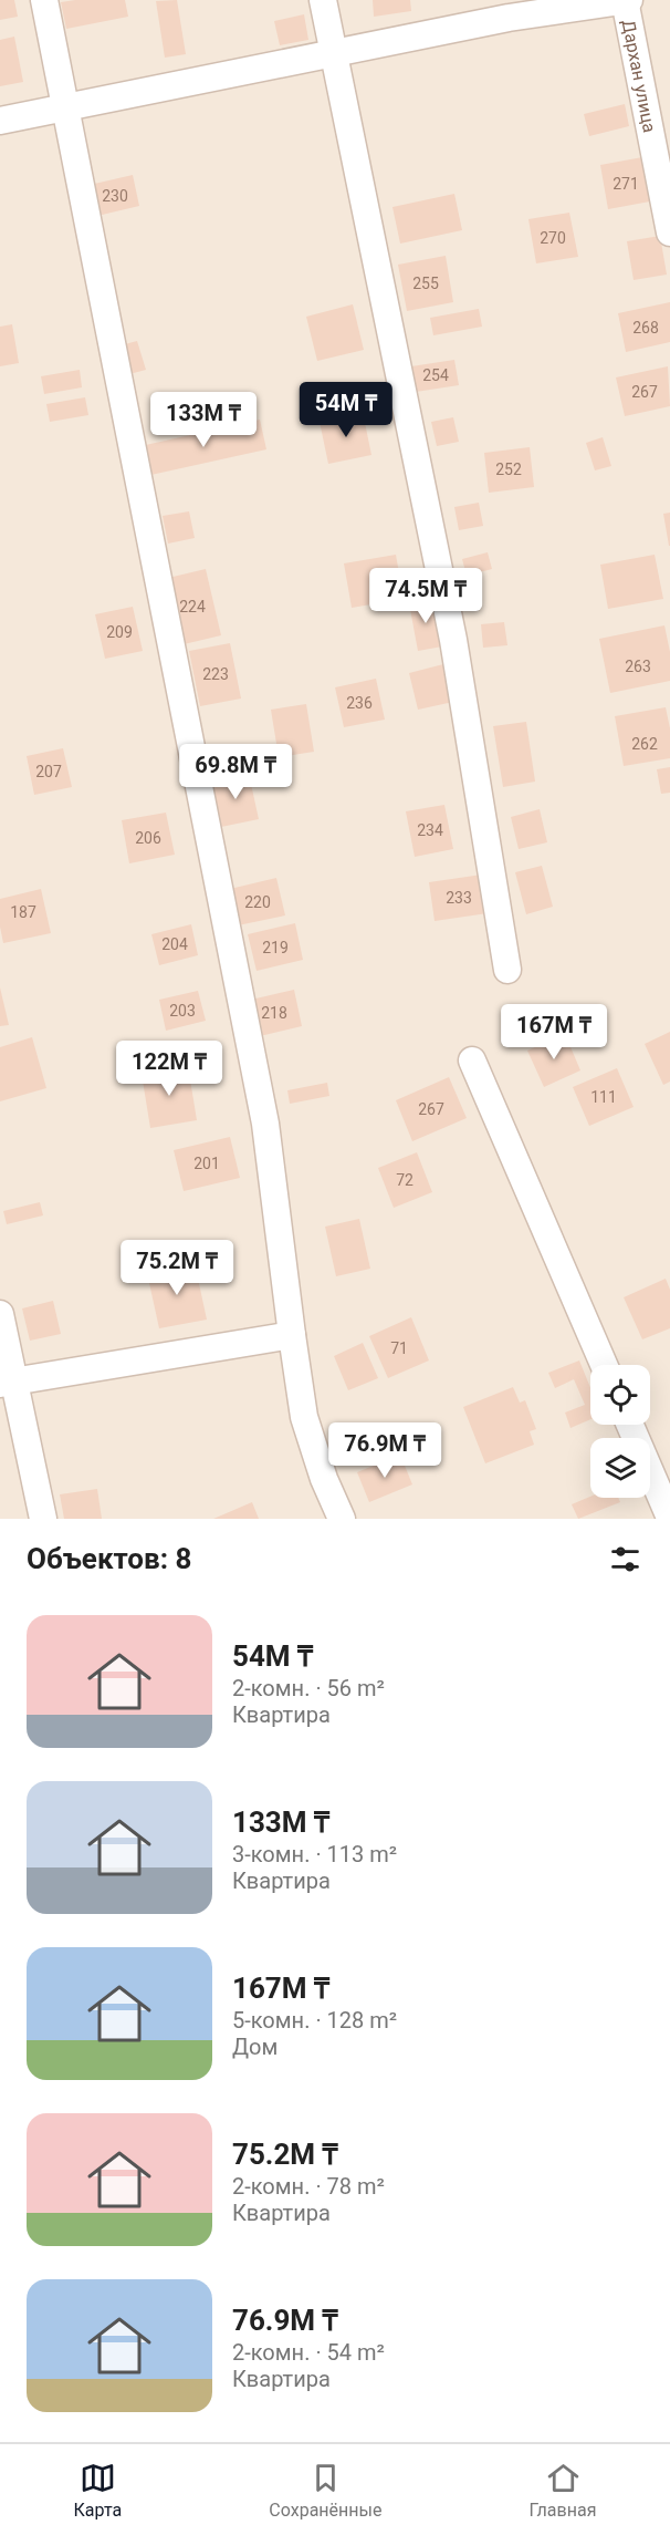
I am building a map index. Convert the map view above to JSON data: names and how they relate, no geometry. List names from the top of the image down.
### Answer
{
  "streets": {
    "street": ["Дархан улица"]
  },
  "house_numbers": [
    "271",
    "230",
    "270",
    "255",
    "268",
    "254",
    "267",
    "252",
    "224",
    "209",
    "263",
    "223",
    "236",
    "262",
    "207",
    "234",
    "206",
    "233",
    "220",
    "187",
    "204",
    "219",
    "203",
    "218",
    "111",
    "267",
    "201",
    "72",
    "71"
  ],
  "page": {
    "price": [
      "54M ₸",
      "133M ₸",
      "74.5M ₸",
      "69.8M ₸",
      "167M ₸",
      "122M ₸",
      "75.2M ₸",
      "76.9M ₸"
    ],
    "heading": "Объектов: 8",
    "list": [
      {
        "name": "54M ₸",
        "note": "2-комн. · 56 m² · Квартира"
      },
      {
        "name": "133M ₸",
        "note": "3-комн. · 113 m² · Квартира"
      },
      {
        "name": "167M ₸",
        "note": "5-комн. · 128 m² · Дом"
      },
      {
        "name": "75.2M ₸",
        "note": "2-комн. · 78 m² · Квартира"
      },
      {
        "name": "76.9M ₸",
        "note": "2-комн. · 54 m² · Квартира"
      }
    ],
    "tabs": ["Карта", "Сохранённые", "Главная"]
  }
}
